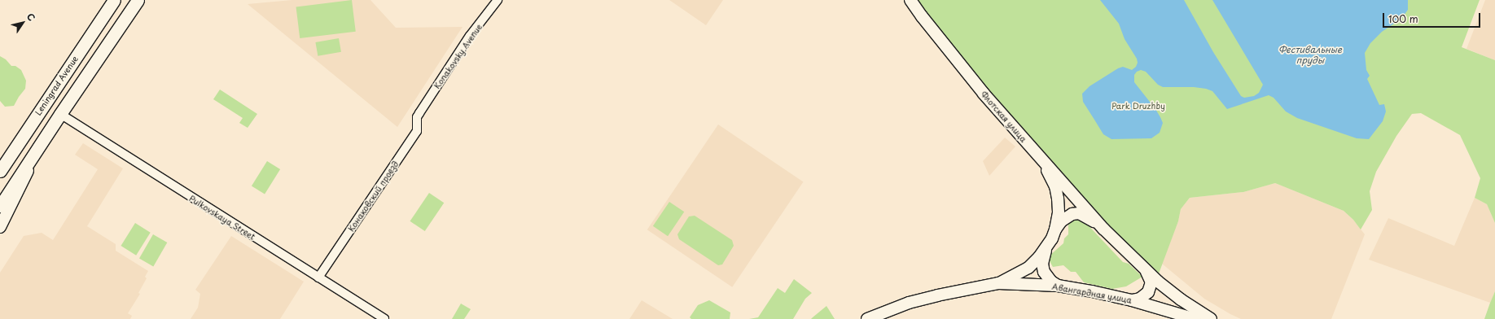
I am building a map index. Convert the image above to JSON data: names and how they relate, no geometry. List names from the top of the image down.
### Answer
{
  "streets": {
    "main road": ["Leningrad Avenue"],
    "street": [
      "Konakovsky Avenue",
      "Флотская улица",
      "Pulkovskaya Street",
      "Авангардная улица"
    ]
  },
  "crossings": [
    ["Konakovsky Avenue", "Pulkovskaya Street"],
    ["Флотская улица", "Авангардная улица"]
  ],
  "water": ["Фестивальные пруды"],
  "parks": ["Park Druzhby"],
  "scale_bar": "100 m",
  "north": "top right"
}
